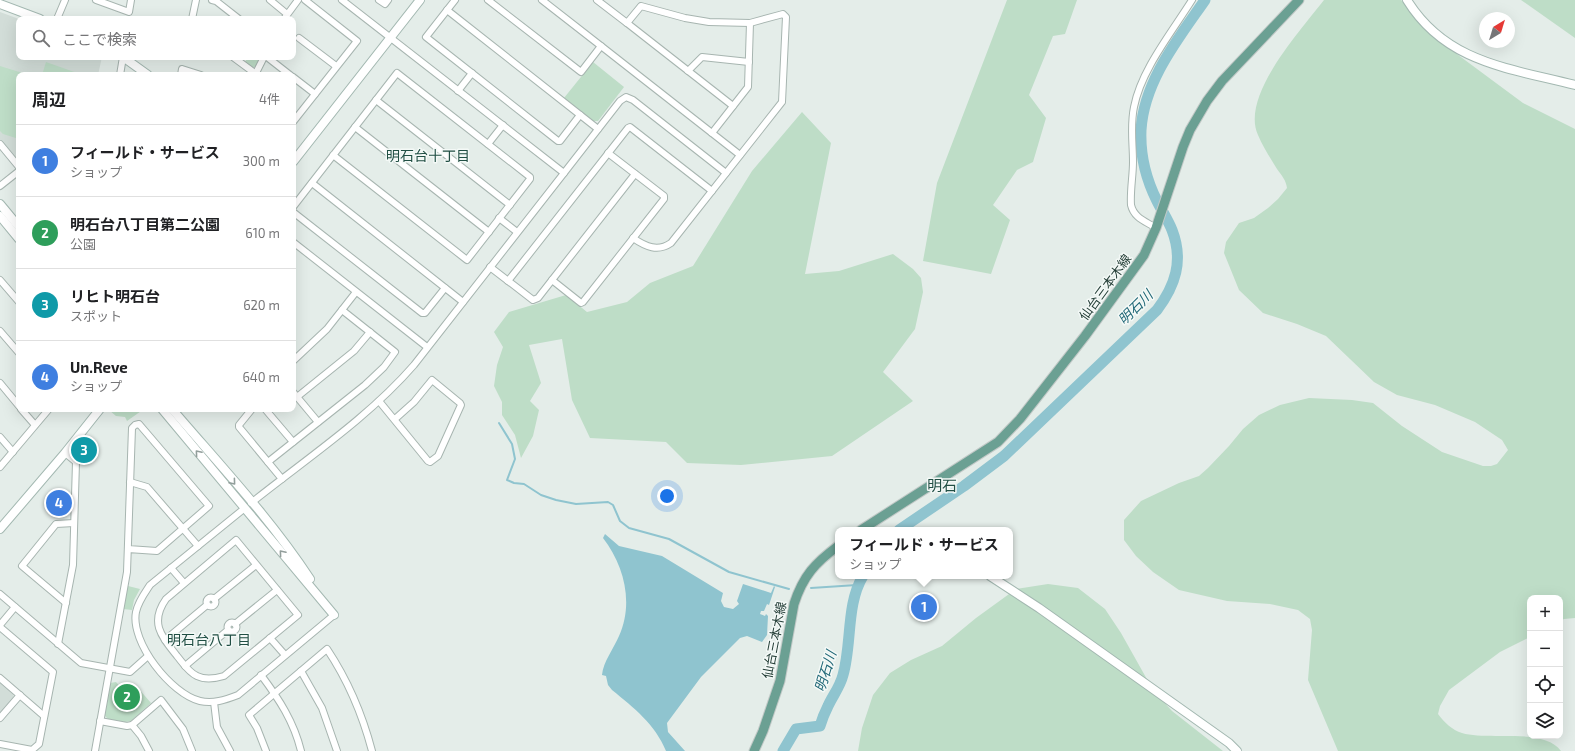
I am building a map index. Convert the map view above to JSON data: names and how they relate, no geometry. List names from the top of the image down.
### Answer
{
  "streets": {
    "main road": ["仙台三本木線"]
  },
  "districts": ["明石台十丁目", "明石", "明石台八丁目"],
  "water": ["明石川"],
  "north": "top right",
  "page": {
    "search": "ここで検索",
    "heading": ["周辺", "4件"],
    "list": [
      {
        "mark": "1",
        "name": "フィールド・サービス",
        "note": "ショップ",
        "value": "300 m"
      },
      {
        "mark": "2",
        "name": "明石台八丁目第二公園",
        "note": "公園",
        "value": "610 m"
      },
      {
        "mark": "3",
        "name": "リヒト明石台",
        "note": "スポット",
        "value": "620 m"
      },
      {
        "mark": "4",
        "name": "Un.Reve",
        "note": "ショップ",
        "value": "640 m"
      }
    ],
    "pins": [
      "3",
      "4",
      "1",
      "2"
    ],
    "popup": ["フィールド・サービス", "ショップ"],
    "map_buttons": ["+", "−"]
  }
}
